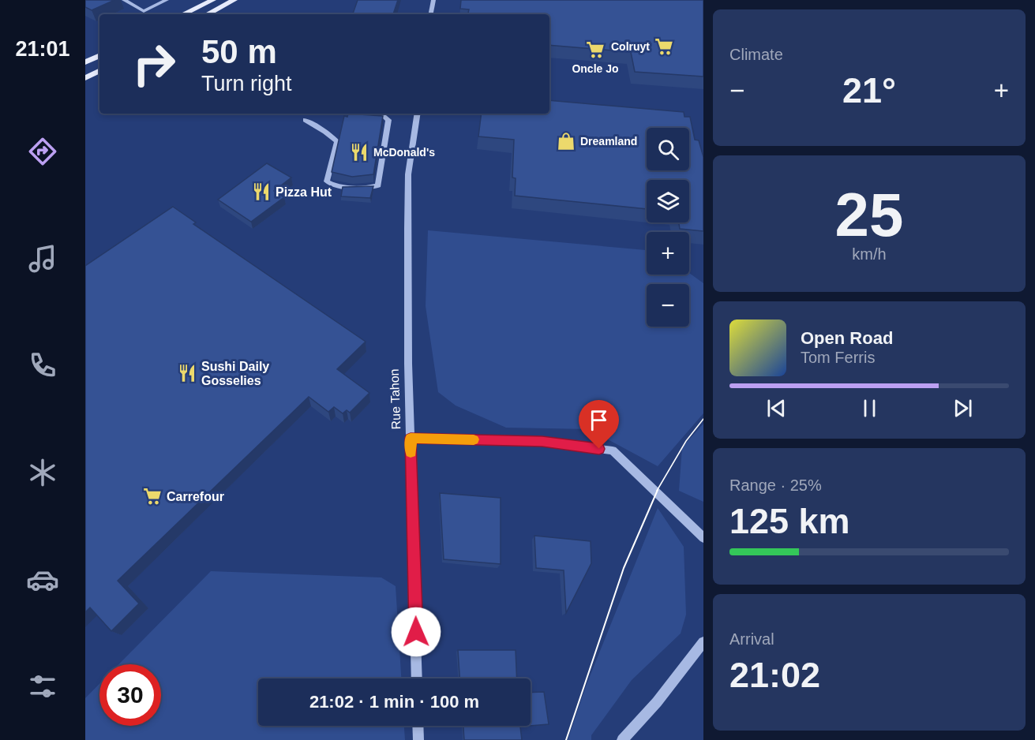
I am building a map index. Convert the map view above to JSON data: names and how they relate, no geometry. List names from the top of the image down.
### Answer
{
  "streets": {
    "street": ["Rue Tahon"]
  },
  "places": {
    "supermarket": ["Colruyt", "Oncle Jo", "Carrefour"],
    "shop": ["Dreamland"],
    "restaurant": ["McDonald's", "Pizza Hut", "Sushi Daily Gosselies"]
  },
  "page": {
    "tabs": "21:01",
    "tile": [
      "Climate",
      ["25", "km/h"],
      ["Range · 25%", "125 km"],
      ["Arrival", "21:02"]
    ],
    "turn": ["50 m", "Turn right"],
    "heat": ["−", "21°", "+"],
    "map_buttons": ["+", "−"],
    "song": ["Open Road", "Tom Ferris"],
    "limit": "30",
    "trip": "21:02 · 1 min · 100 m"
  }
}
